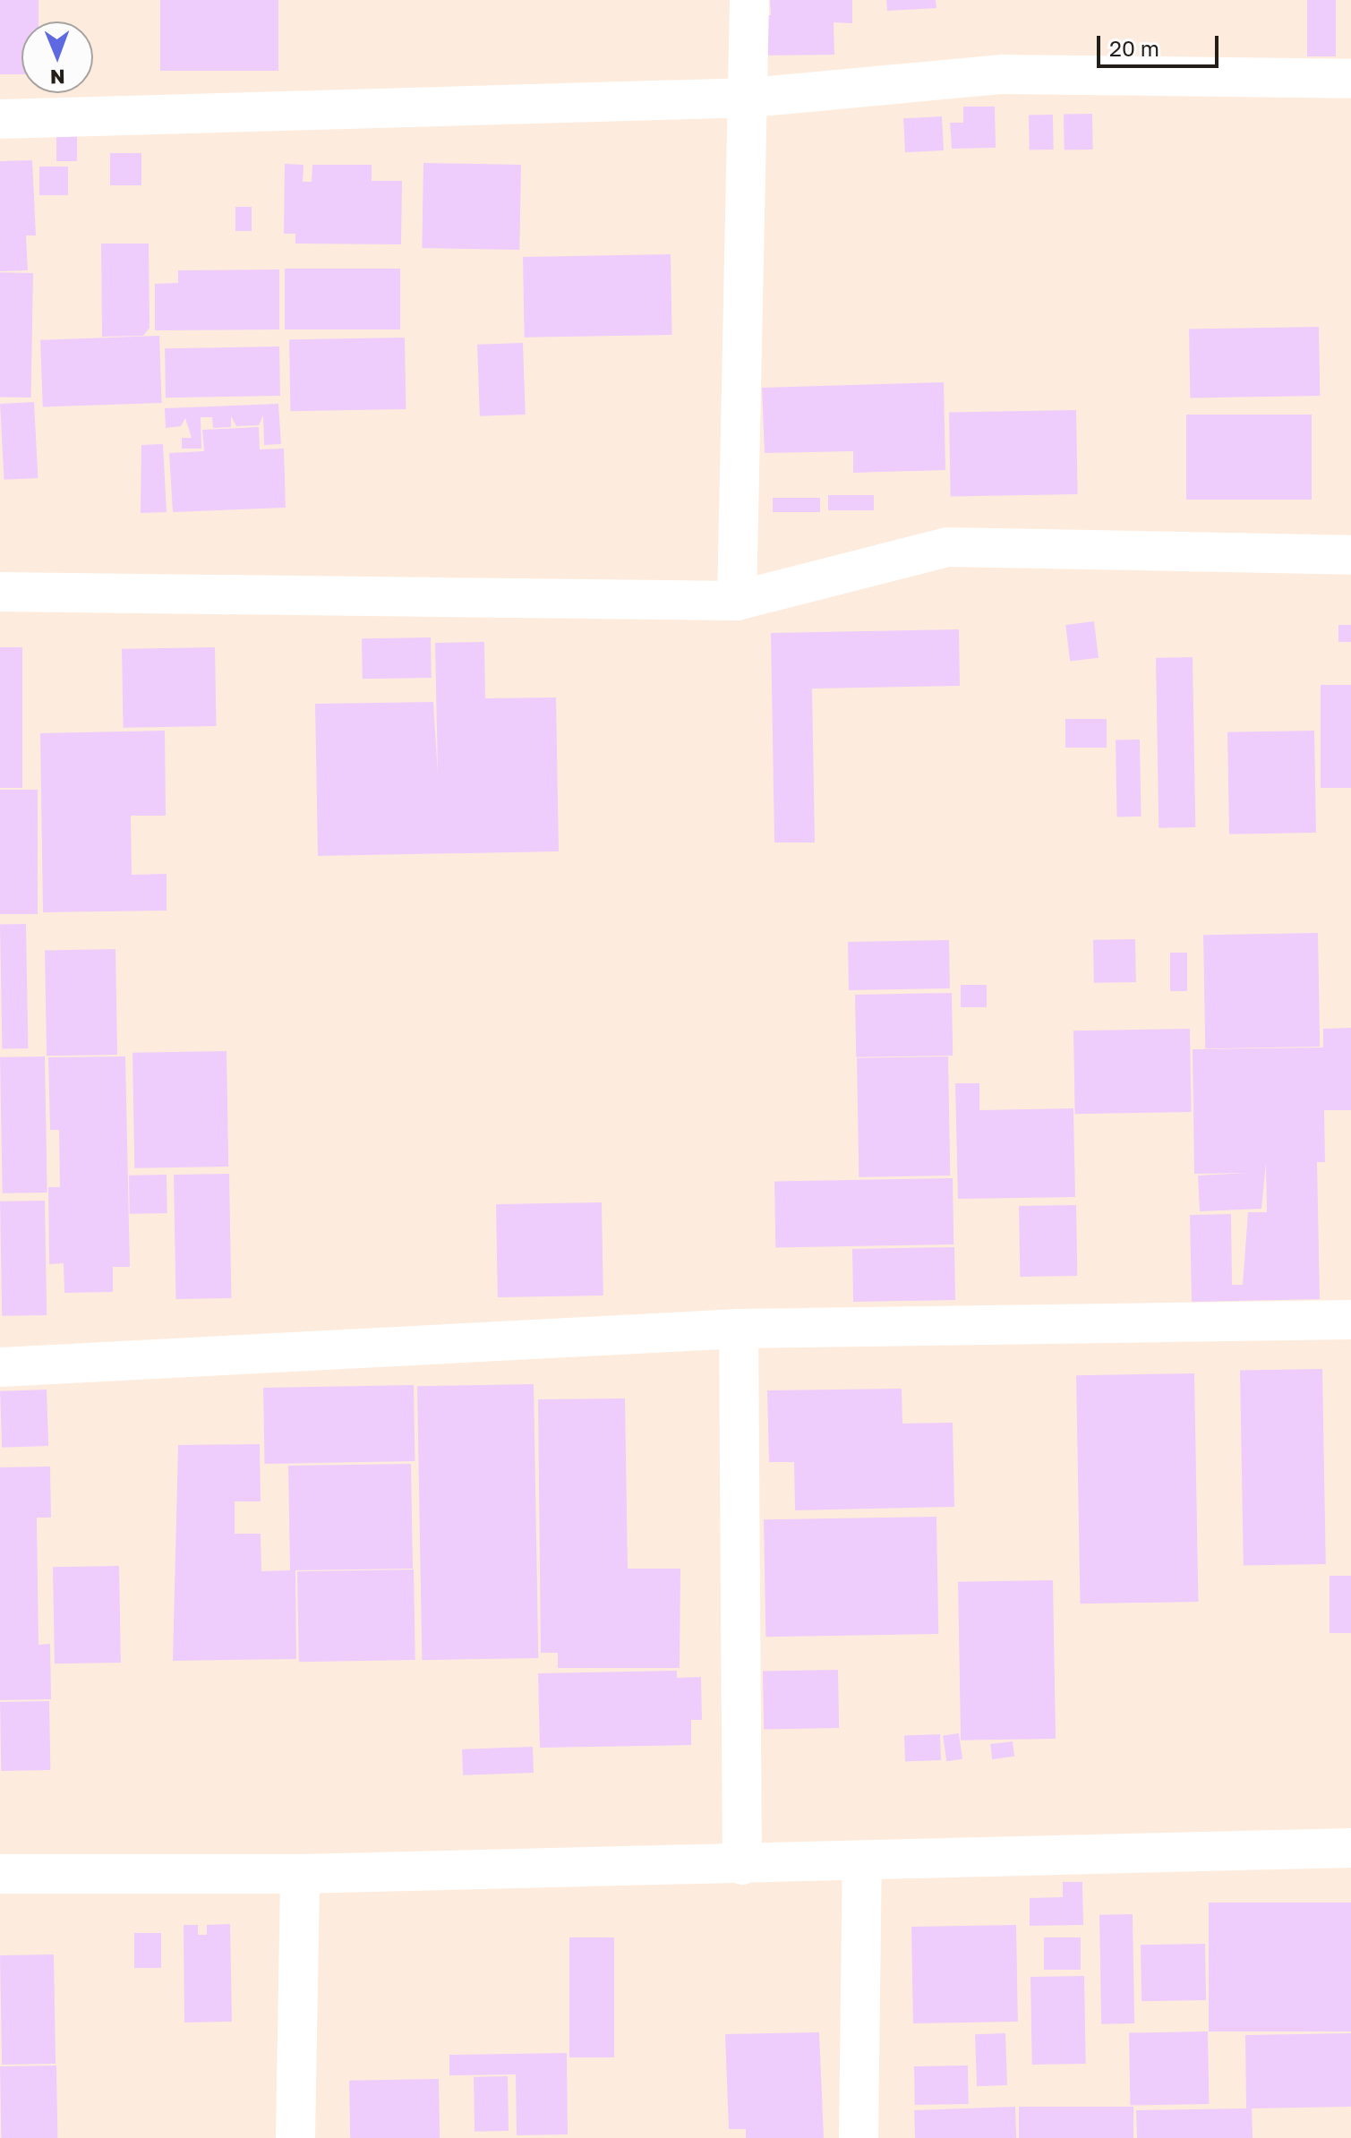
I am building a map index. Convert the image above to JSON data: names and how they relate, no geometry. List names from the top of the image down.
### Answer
{
  "scale_bar": "20 m",
  "north": "bottom"
}
